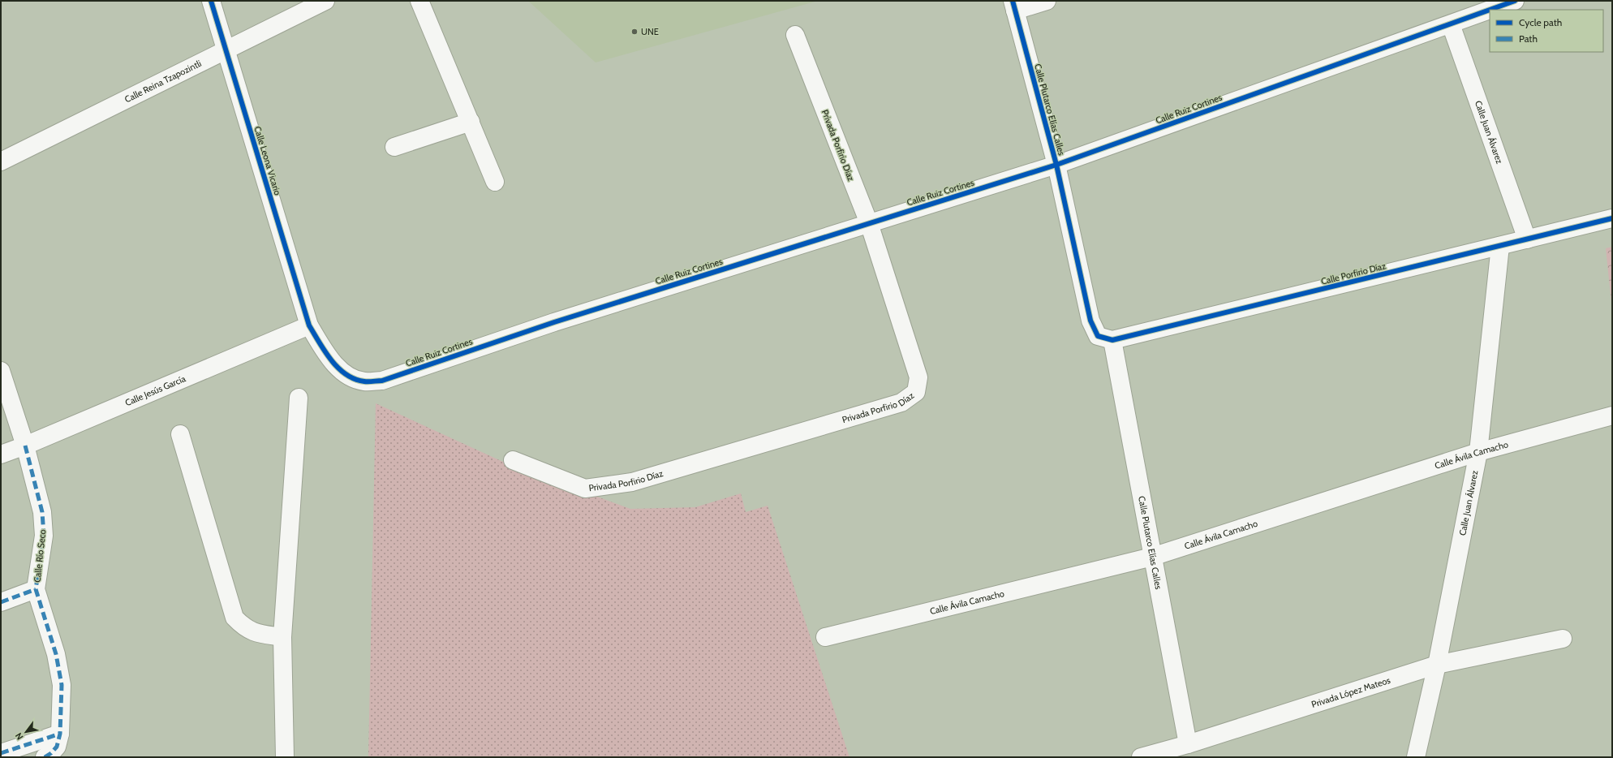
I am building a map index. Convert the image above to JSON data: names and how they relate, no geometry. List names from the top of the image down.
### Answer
{
  "streets": {
    "street": [
      "Calle Reina Tzapozintli",
      "Calle Ruiz Cortines",
      "Calle Plutarco Elías Calles",
      "Calle Juan Álvarez",
      "Privada Porfirio Díaz",
      "Calle Leona Vicario",
      "Calle Porfirio Díaz",
      "Calle Jesús García",
      "Calle Ávila Camacho",
      "Calle Río Seco",
      "Privada López Mateos"
    ]
  },
  "crossings": [
    ["Calle Reina Tzapozintli", "Calle Leona Vicario"],
    ["Calle Ruiz Cortines", "Calle Plutarco Elías Calles"],
    ["Calle Ruiz Cortines", "Calle Juan Álvarez"],
    ["Calle Ruiz Cortines", "Privada Porfirio Díaz"],
    ["Calle Ruiz Cortines", "Calle Leona Vicario"],
    ["Calle Ruiz Cortines", "Calle Jesús García"],
    ["Calle Plutarco Elías Calles", "Calle Porfirio Díaz"],
    ["Calle Plutarco Elías Calles", "Calle Ávila Camacho"],
    ["Calle Plutarco Elías Calles", "Privada López Mateos"],
    ["Calle Juan Álvarez", "Calle Porfirio Díaz"],
    ["Calle Juan Álvarez", "Calle Ávila Camacho"],
    ["Calle Juan Álvarez", "Privada López Mateos"],
    ["Calle Leona Vicario", "Calle Jesús García"],
    ["Calle Jesús García", "Calle Río Seco"]
  ],
  "places": ["UNE"],
  "legend": ["Cycle path", "Path"],
  "north": "bottom left"
}
